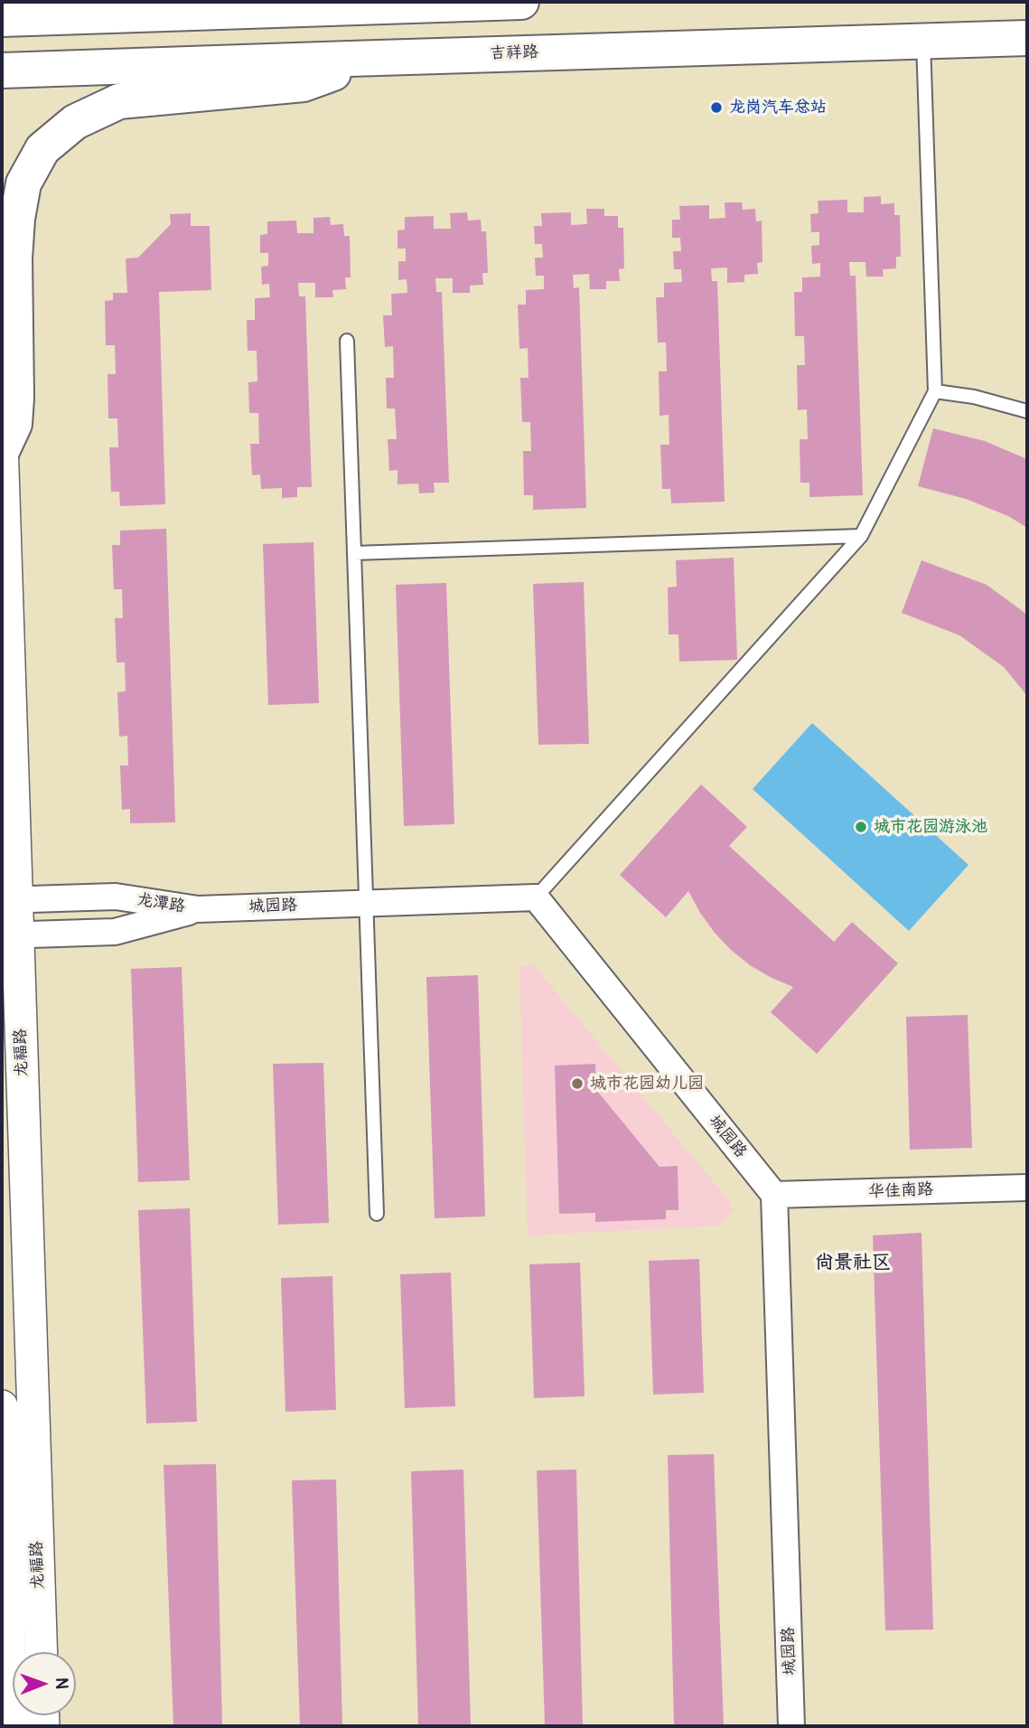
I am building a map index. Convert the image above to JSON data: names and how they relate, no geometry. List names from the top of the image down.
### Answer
{
  "streets": {
    "main road": ["吉祥路"],
    "street": [
      "龙潭路",
      "城园路",
      "龙福路",
      "华佳南路"
    ]
  },
  "crossings": [
    ["龙潭路", "城园路"],
    ["龙潭路", "龙福路"],
    ["城园路", "华佳南路"]
  ],
  "districts": ["尚景社区"],
  "places": ["龙岗汽车总站", "城市花园游泳池", "城市花园幼儿园"],
  "north": "right"
}
